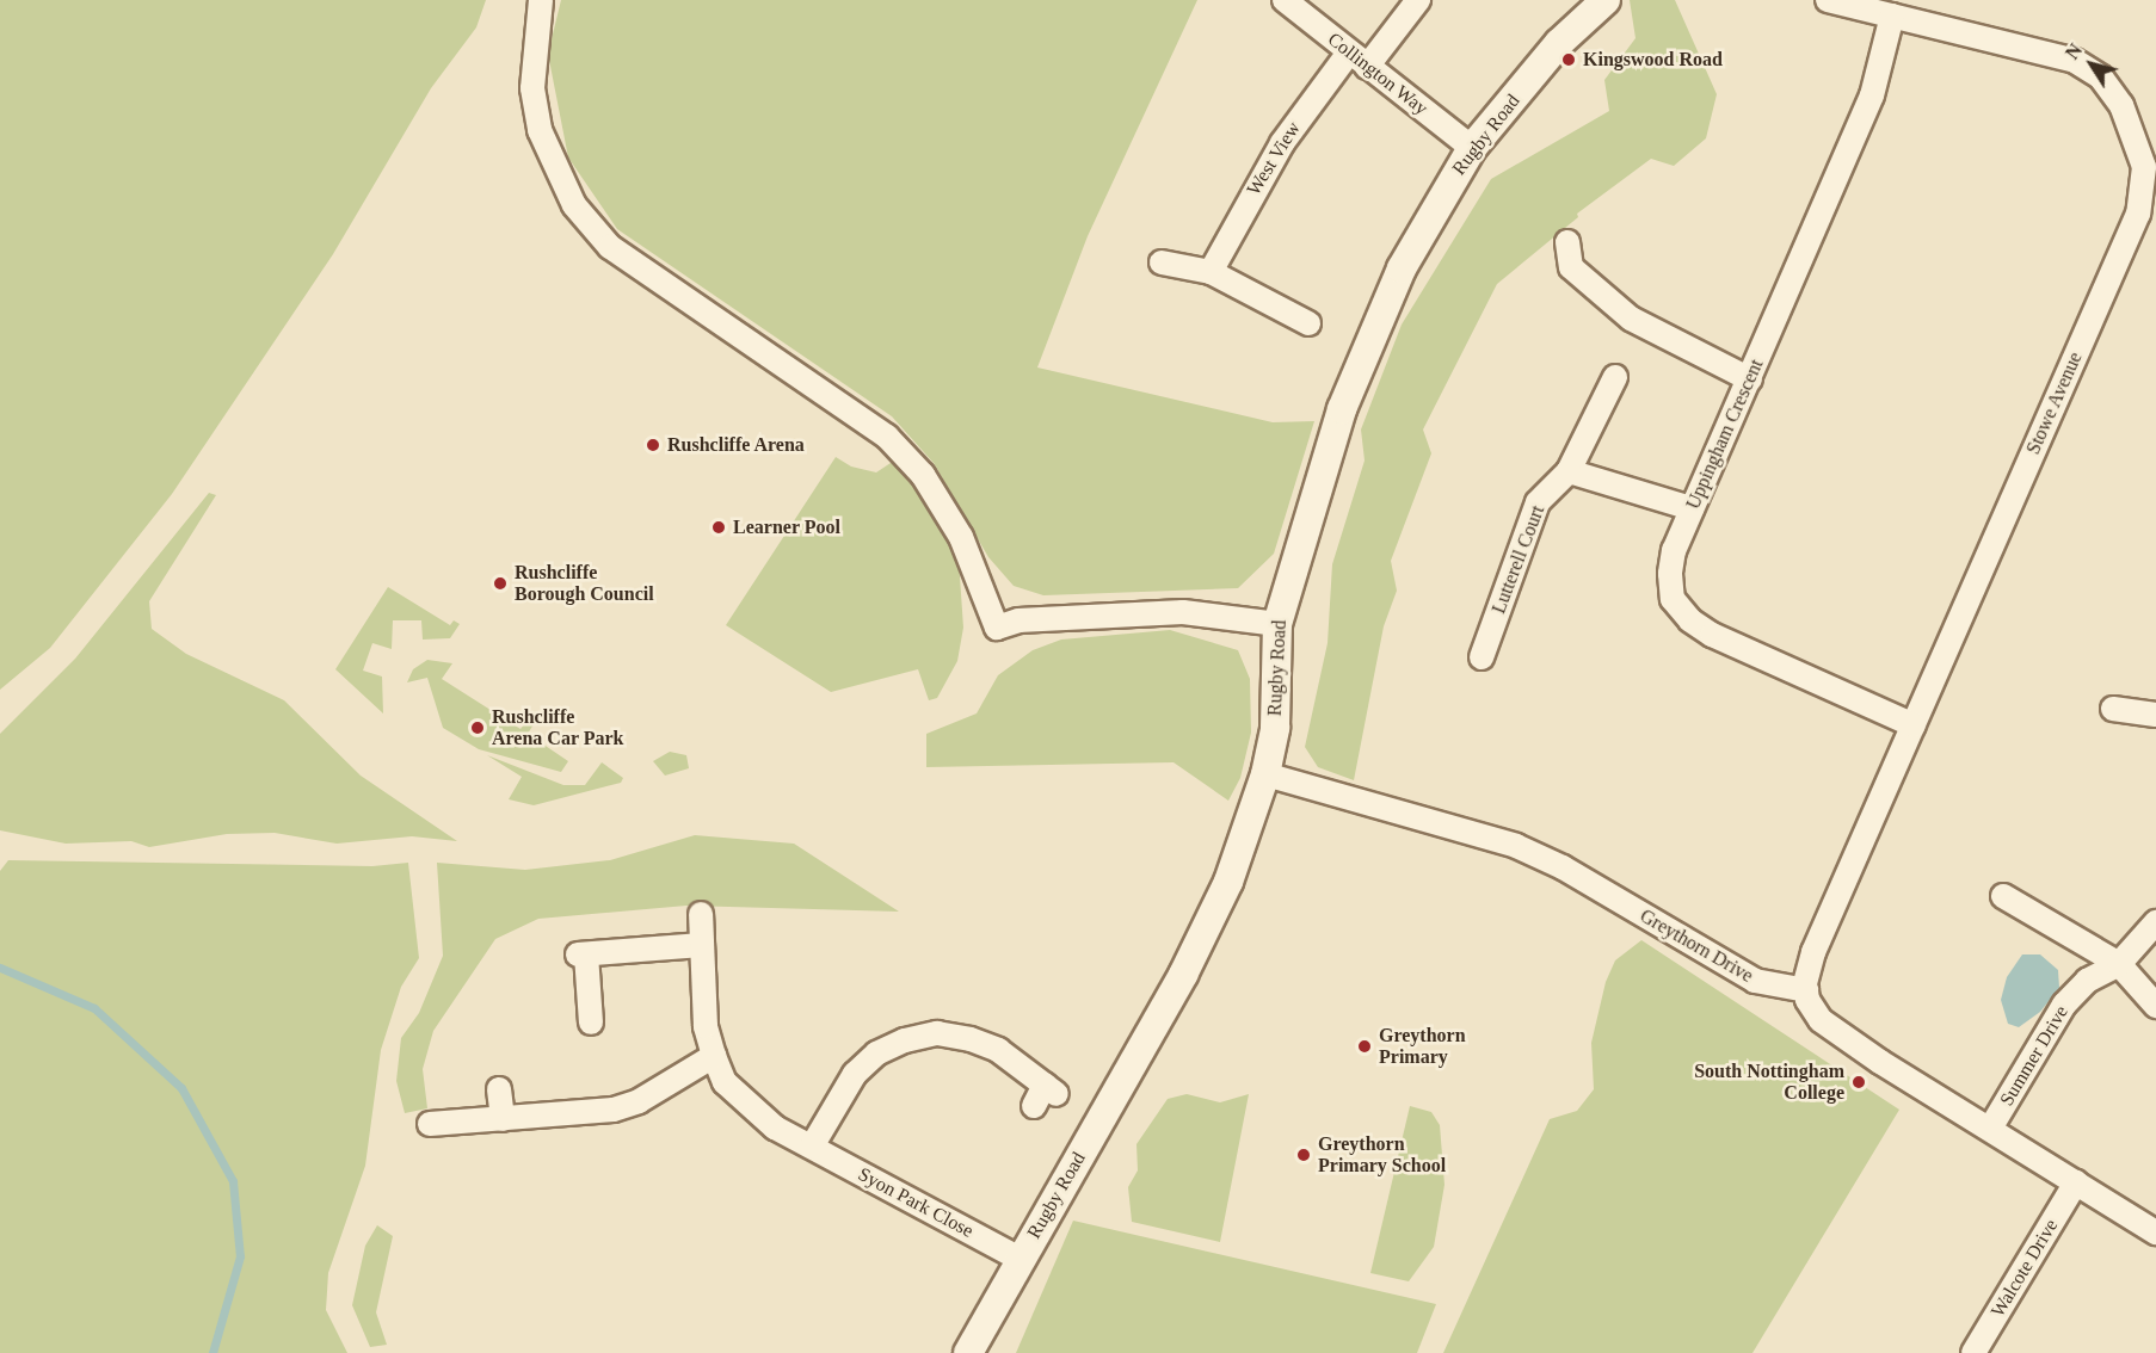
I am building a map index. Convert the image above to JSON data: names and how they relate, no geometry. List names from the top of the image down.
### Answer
{
  "streets": {
    "street": [
      "Collington Way",
      "Rugby Road",
      "West View",
      "Stowe Avenue",
      "Uppingham Crescent",
      "Lutterell Court",
      "Greythorn Drive",
      "Summer Drive",
      "Syon Park Close",
      "Walcote Drive"
    ]
  },
  "crossings": [
    ["Collington Way", "Rugby Road"],
    ["Collington Way", "West View"],
    ["Rugby Road", "Greythorn Drive"],
    ["Rugby Road", "Syon Park Close"],
    ["Stowe Avenue", "Uppingham Crescent"],
    ["Stowe Avenue", "Greythorn Drive"]
  ],
  "places": [
    "Kingswood Road",
    "Rushcliffe Arena",
    "Learner Pool",
    "Rushcliffe Borough Council",
    "Rushcliffe Arena Car Park",
    "Greythorn Primary",
    "South Nottingham College",
    "Greythorn Primary School"
  ],
  "north": "top left"
}
